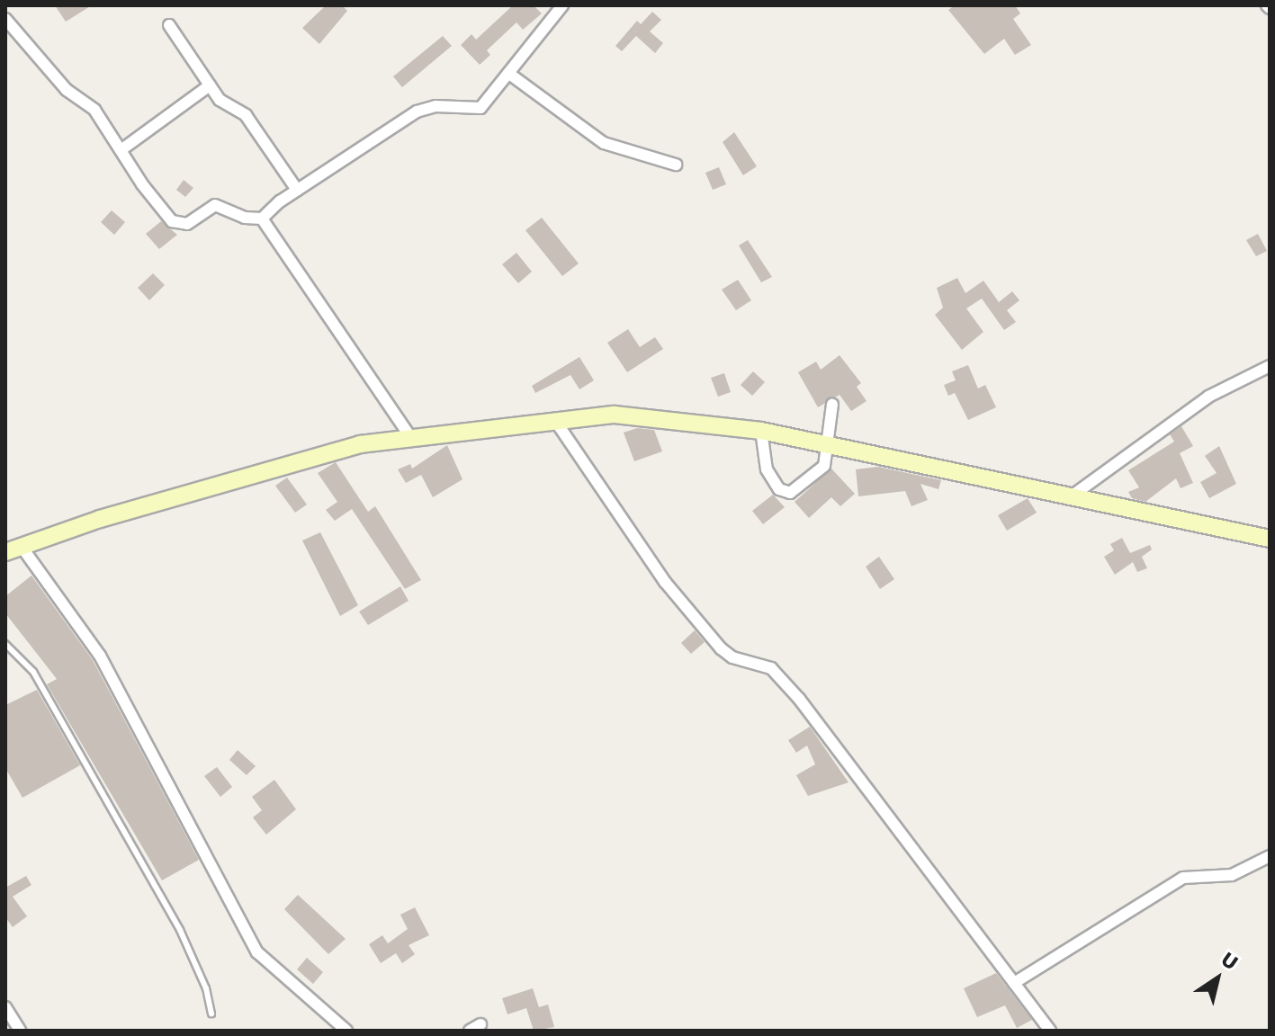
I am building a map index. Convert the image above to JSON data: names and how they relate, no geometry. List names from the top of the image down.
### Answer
{
  "north": "top right"
}
